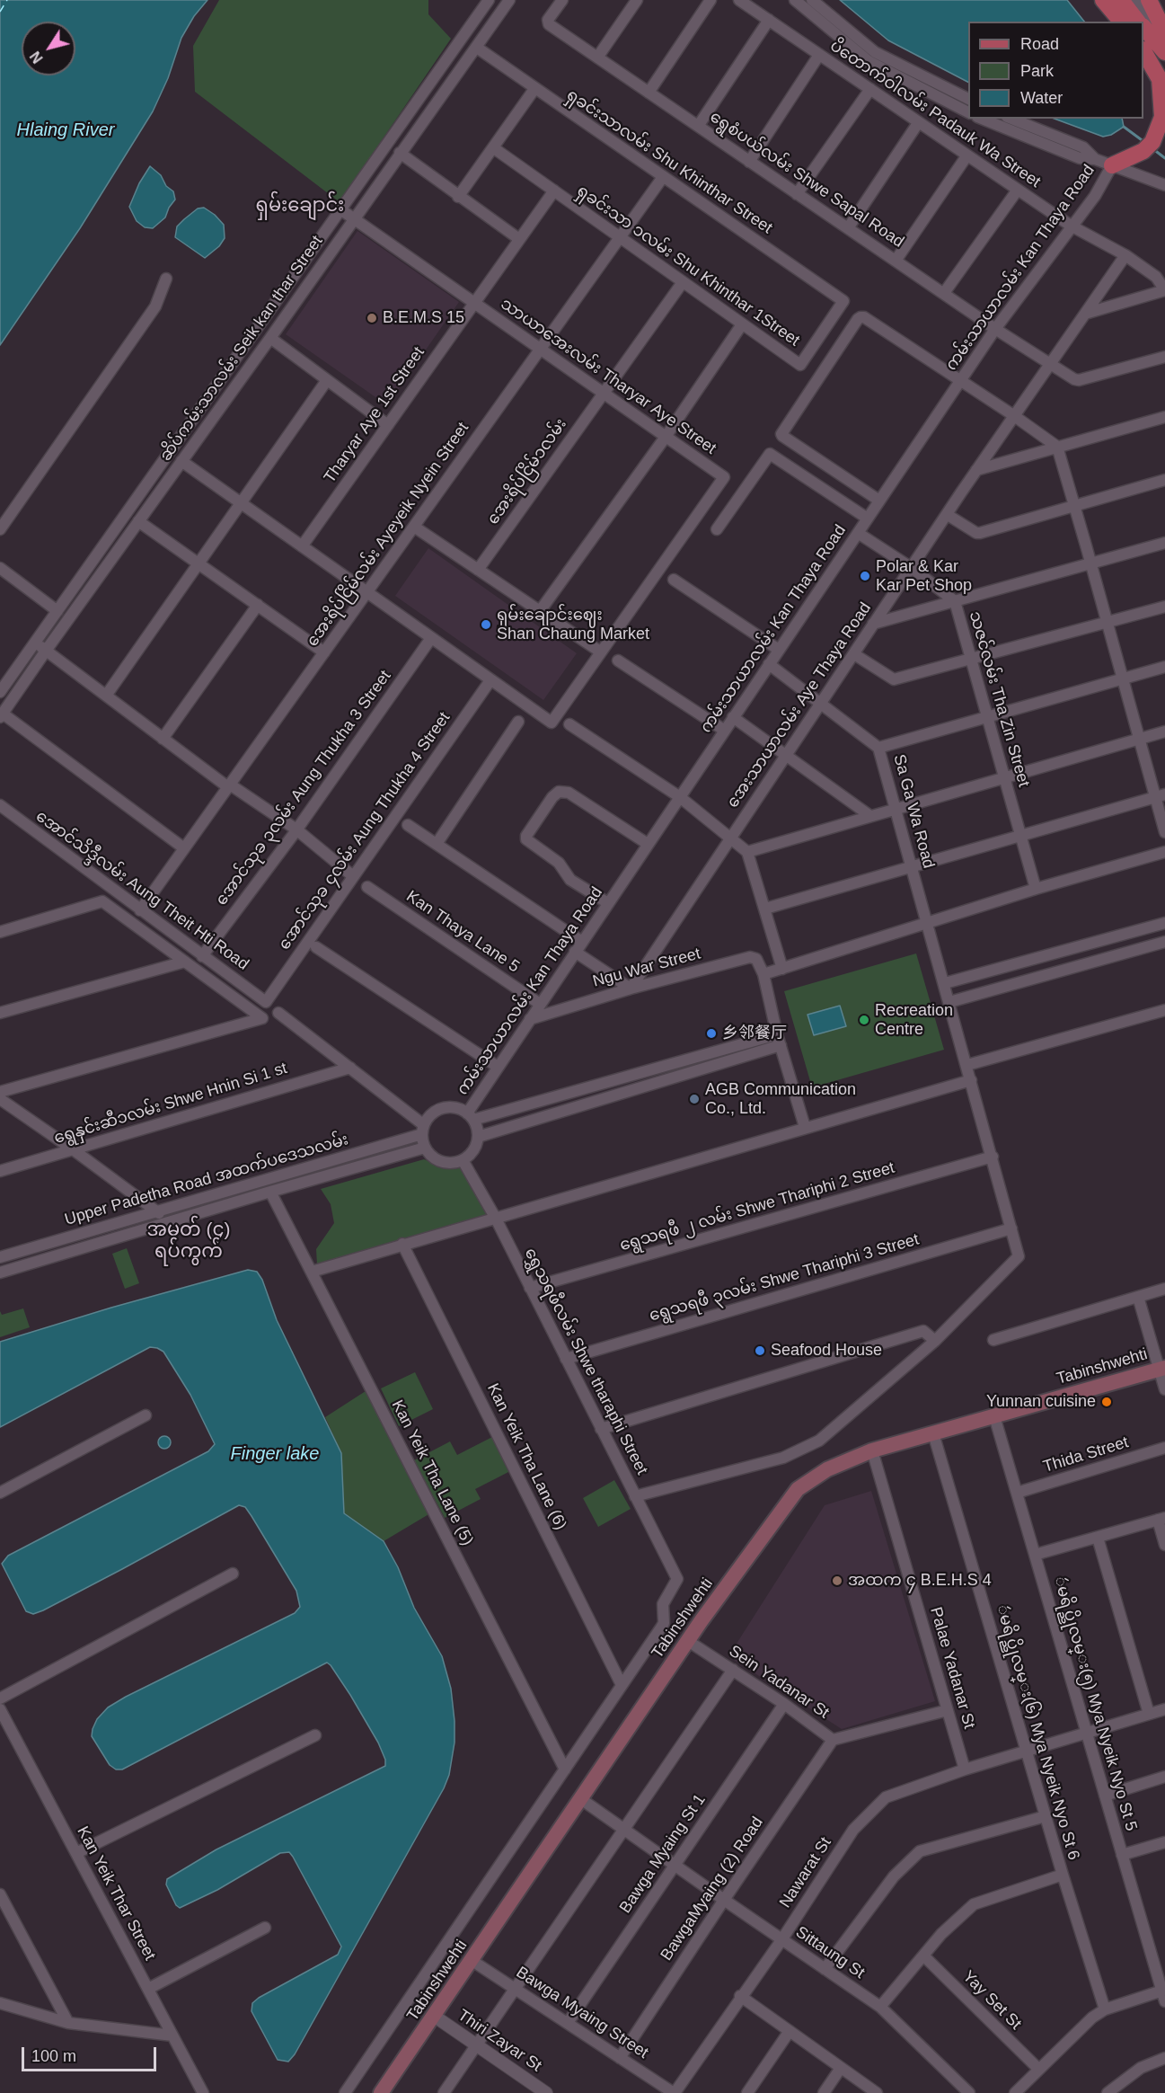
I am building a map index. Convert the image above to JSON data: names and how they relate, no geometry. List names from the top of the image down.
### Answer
{
  "streets": {
    "main road": ["Tabinshwehti"],
    "street": [
      "ပိတောက်ဝါလမ်း Padauk Wa Street",
      "ရှခင်းသာလမ်း Shu Khinthar Street",
      "ရွေစံပယ်လမ်း Shwe Sapal Road",
      "ရှခင်းသာ ၁လမ်း Shu Khinthar 1Street",
      "ကမ်းသာယာလမ်း Kan Thaya Road",
      "ဆိပ်ကမ်းသာလမ်း Seik kan thar Street",
      "သာယာအေးလမ်း Tharyar Aye Street",
      "Tharyar Aye 1st Street",
      "အေးရိပ်ငြိမ်၁လမ်း",
      "အေးရိပ်ငြိမ်လမ်း Ayeyeik Nyein Street",
      "သဇင်လမ်း Tha Zin Street",
      "အေးသာယာလမ်း Aye Thaya Road",
      "အောင်သုခ ၃လမ်း Aung Thukha 3 Street",
      "Sa Ga Wa Road",
      "အောင်သုခ ၄လမ်း Aung Thukha 4 Street",
      "အောင်သိဒ္ဒီလမ်း Aung Theit Hti Road",
      "Kan Thaya Lane 5",
      "Ngu War Street",
      "ရွေနှင်းဆီ၁လမ်း Shwe Hnin Si 1 st",
      "Upper Padetha Road အထက်ပဒေသလမ်း",
      "ရွေသရဖီ ၂ လမ်း Shwe Thariphi 2 Street",
      "ရွေသရဖီ ၃လမ်း Shwe Thariphi 3 Street",
      "ရွှေသရဖီလမ်း Shwe tharaphi Street",
      "Thida Street",
      "Kan Yeik Tha Lane (6)",
      "Kan Yeik Tha Lane (5)",
      "Palae Yadanar St",
      "Sein Yadanar St",
      "ဴမရိပ္ညိုလမ္း(၅) Mya Nyeik Nyo St 5",
      "ဴမရိပ္ညိုလမ္း(၆) Mya Nyeik Nyo St 6",
      "Bawga Myaing St 1",
      "Nawarat St",
      "BawgaMyaing (2) Road",
      "Kan Yeik Thar Street",
      "Sittaung St",
      "Yay Set St",
      "Bawga Myaing Street",
      "Thiri Zayar St"
    ]
  },
  "crossings": [
    ["ပိတောက်ဝါလမ်း Padauk Wa Street", "ကမ်းသာယာလမ်း Kan Thaya Road"],
    ["ပိတောက်ဝါလမ်း Padauk Wa Street", "အေးသာယာလမ်း Aye Thaya Road"],
    ["ရှခင်းသာလမ်း Shu Khinthar Street", "ရှခင်းသာ ၁လမ်း Shu Khinthar 1Street"],
    ["ရှခင်းသာလမ်း Shu Khinthar Street", "ဆိပ်ကမ်းသာလမ်း Seik kan thar Street"],
    ["ရှခင်းသာလမ်း Shu Khinthar Street", "အေးရိပ်ငြိမ်လမ်း Ayeyeik Nyein Street"],
    ["ရွေစံပယ်လမ်း Shwe Sapal Road", "ကမ်းသာယာလမ်း Kan Thaya Road"],
    ["ရွေစံပယ်လမ်း Shwe Sapal Road", "အေးသာယာလမ်း Aye Thaya Road"],
    ["ရှခင်းသာ ၁လမ်း Shu Khinthar 1Street", "Tharyar Aye 1st Street"],
    ["ရှခင်းသာ ၁လမ်း Shu Khinthar 1Street", "အေးရိပ်ငြိမ်၁လမ်း"],
    ["ရှခင်းသာ ၁လမ်း Shu Khinthar 1Street", "အေးရိပ်ငြိမ်လမ်း Ayeyeik Nyein Street"],
    ["ကမ်းသာယာလမ်း Kan Thaya Road", "သဇင်လမ်း Tha Zin Street"],
    ["ကမ်းသာယာလမ်း Kan Thaya Road", "Sa Ga Wa Road"],
    ["ကမ်းသာယာလမ်း Kan Thaya Road", "Kan Thaya Lane 5"],
    ["ကမ်းသာယာလမ်း Kan Thaya Road", "Ngu War Street"],
    ["ကမ်းသာယာလမ်း Kan Thaya Road", "Upper Padetha Road အထက်ပဒေသလမ်း"],
    ["ကမ်းသာယာလမ်း Kan Thaya Road", "ရွှေသရဖီလမ်း Shwe tharaphi Street"],
    ["ဆိပ်ကမ်းသာလမ်း Seik kan thar Street", "သာယာအေးလမ်း Tharyar Aye Street"],
    ["သာယာအေးလမ်း Tharyar Aye Street", "Tharyar Aye 1st Street"],
    ["သာယာအေးလမ်း Tharyar Aye Street", "အေးရိပ်ငြိမ်၁လမ်း"],
    ["သာယာအေးလမ်း Tharyar Aye Street", "အေးရိပ်ငြိမ်လမ်း Ayeyeik Nyein Street"],
    ["အေးရိပ်ငြိမ်လမ်း Ayeyeik Nyein Street", "အောင်သိဒ္ဒီလမ်း Aung Theit Hti Road"],
    ["သဇင်လမ်း Tha Zin Street", "အေးသာယာလမ်း Aye Thaya Road"],
    ["အေးသာယာလမ်း Aye Thaya Road", "Sa Ga Wa Road"],
    ["အေးသာယာလမ်း Aye Thaya Road", "Ngu War Street"],
    ["အောင်သုခ ၃လမ်း Aung Thukha 3 Street", "အောင်သိဒ္ဒီလမ်း Aung Theit Hti Road"],
    ["Sa Ga Wa Road", "ရွေသရဖီ ၂ လမ်း Shwe Thariphi 2 Street"],
    ["Sa Ga Wa Road", "ရွေသရဖီ ၃လမ်း Shwe Thariphi 3 Street"],
    ["အောင်သုခ ၄လမ်း Aung Thukha 4 Street", "အောင်သိဒ္ဒီလမ်း Aung Theit Hti Road"],
    ["Upper Padetha Road အထက်ပဒေသလမ်း", "ရွှေသရဖီလမ်း Shwe tharaphi Street"],
    ["ရွေသရဖီ ၂ လမ်း Shwe Thariphi 2 Street", "ရွှေသရဖီလမ်း Shwe tharaphi Street"],
    ["ရွေသရဖီ ၃လမ်း Shwe Thariphi 3 Street", "ရွှေသရဖီလမ်း Shwe tharaphi Street"],
    ["ရွှေသရဖီလမ်း Shwe tharaphi Street", "Kan Yeik Tha Lane (6)"],
    ["Tabinshwehti", "Palae Yadanar St"],
    ["Tabinshwehti", "Sein Yadanar St"],
    ["Tabinshwehti", "ဴမရိပ္ညိုလမ္း(၅) Mya Nyeik Nyo St 5"],
    ["Tabinshwehti", "ဴမရိပ္ညိုလမ္း(၆) Mya Nyeik Nyo St 6"],
    ["Tabinshwehti", "Sittaung St"],
    ["Tabinshwehti", "Bawga Myaing Street"],
    ["Tabinshwehti", "Thiri Zayar St"],
    ["Thida Street", "ဴမရိပ္ညိုလမ္း(၅) Mya Nyeik Nyo St 5"],
    ["Palae Yadanar St", "Sein Yadanar St"],
    ["Palae Yadanar St", "Nawarat St"],
    ["Sein Yadanar St", "Bawga Myaing St 1"],
    ["Sein Yadanar St", "BawgaMyaing (2) Road"],
    ["ဴမရိပ္ညိုလမ္း(၅) Mya Nyeik Nyo St 5", "Nawarat St"],
    ["ဴမရိပ္ညိုလမ္း(၆) Mya Nyeik Nyo St 6", "Nawarat St"],
    ["Bawga Myaing St 1", "Sittaung St"],
    ["Bawga Myaing St 1", "Bawga Myaing Street"],
    ["Nawarat St", "Sittaung St"],
    ["Nawarat St", "Bawga Myaing Street"],
    ["BawgaMyaing (2) Road", "Sittaung St"],
    ["BawgaMyaing (2) Road", "Bawga Myaing Street"]
  ],
  "districts": ["ရှမ်းချောင်း", "အမှတ် (၄) ရပ်ကွက်"],
  "water": ["Hlaing River", "Finger lake"],
  "places": [
    "B.E.M.S 15",
    "Polar & Kar Kar Pet Shop",
    "ရှမ်းချောင်းဈေး Shan Chaung Market",
    "Recreation Centre",
    "乡邻餐厅",
    "AGB Communication Co., Ltd.",
    "Seafood House",
    "Yunnan cuisine",
    "အထက ၄ B.E.H.S 4"
  ],
  "legend": ["Road", "Park", "Water"],
  "scale_bar": "100 m",
  "north": "bottom left"
}
